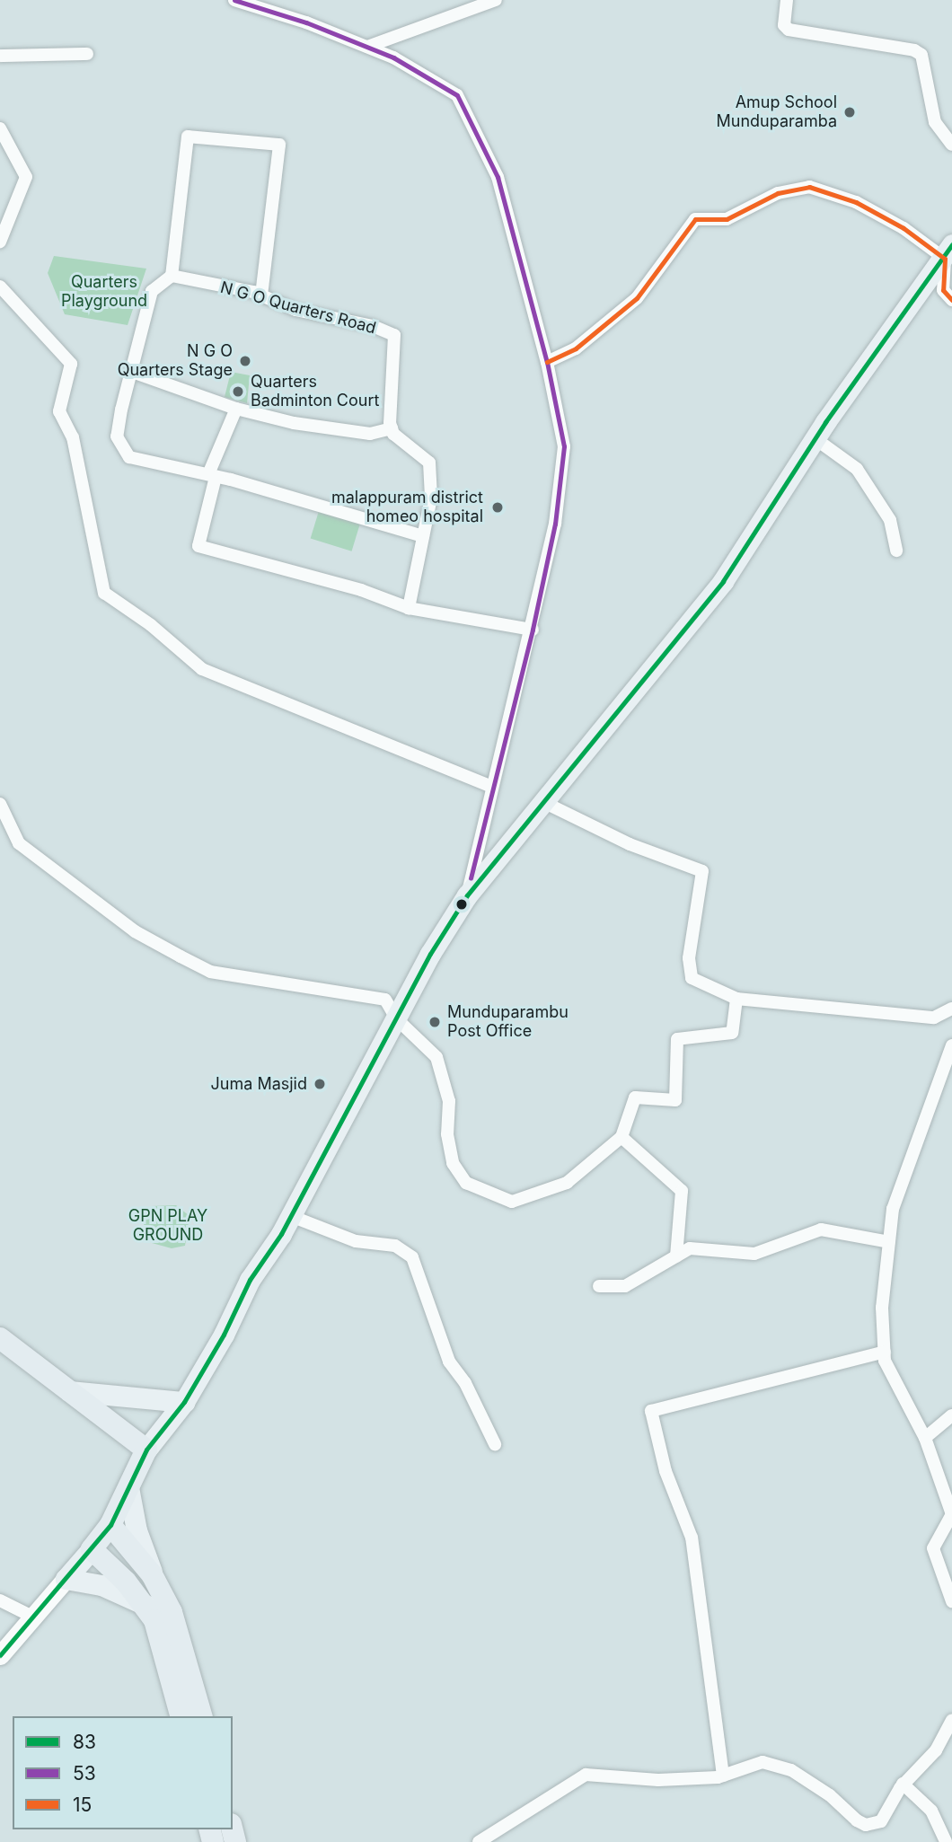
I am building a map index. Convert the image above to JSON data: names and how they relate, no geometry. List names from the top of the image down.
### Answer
{
  "streets": {
    "street": ["N G O Quarters Road"]
  },
  "parks": ["Quarters Playground", "GPN PLAY GROUND"],
  "places": [
    "Amup School Munduparamba",
    "N G O Quarters Stage",
    "Quarters Badminton Court",
    "malappuram district homeo hospital",
    "Munduparambu Post Office",
    "Juma Masjid"
  ],
  "lines": ["transit line 53", "transit line 15", "transit line 83"],
  "legend": ["83", "53", "15"]
}
